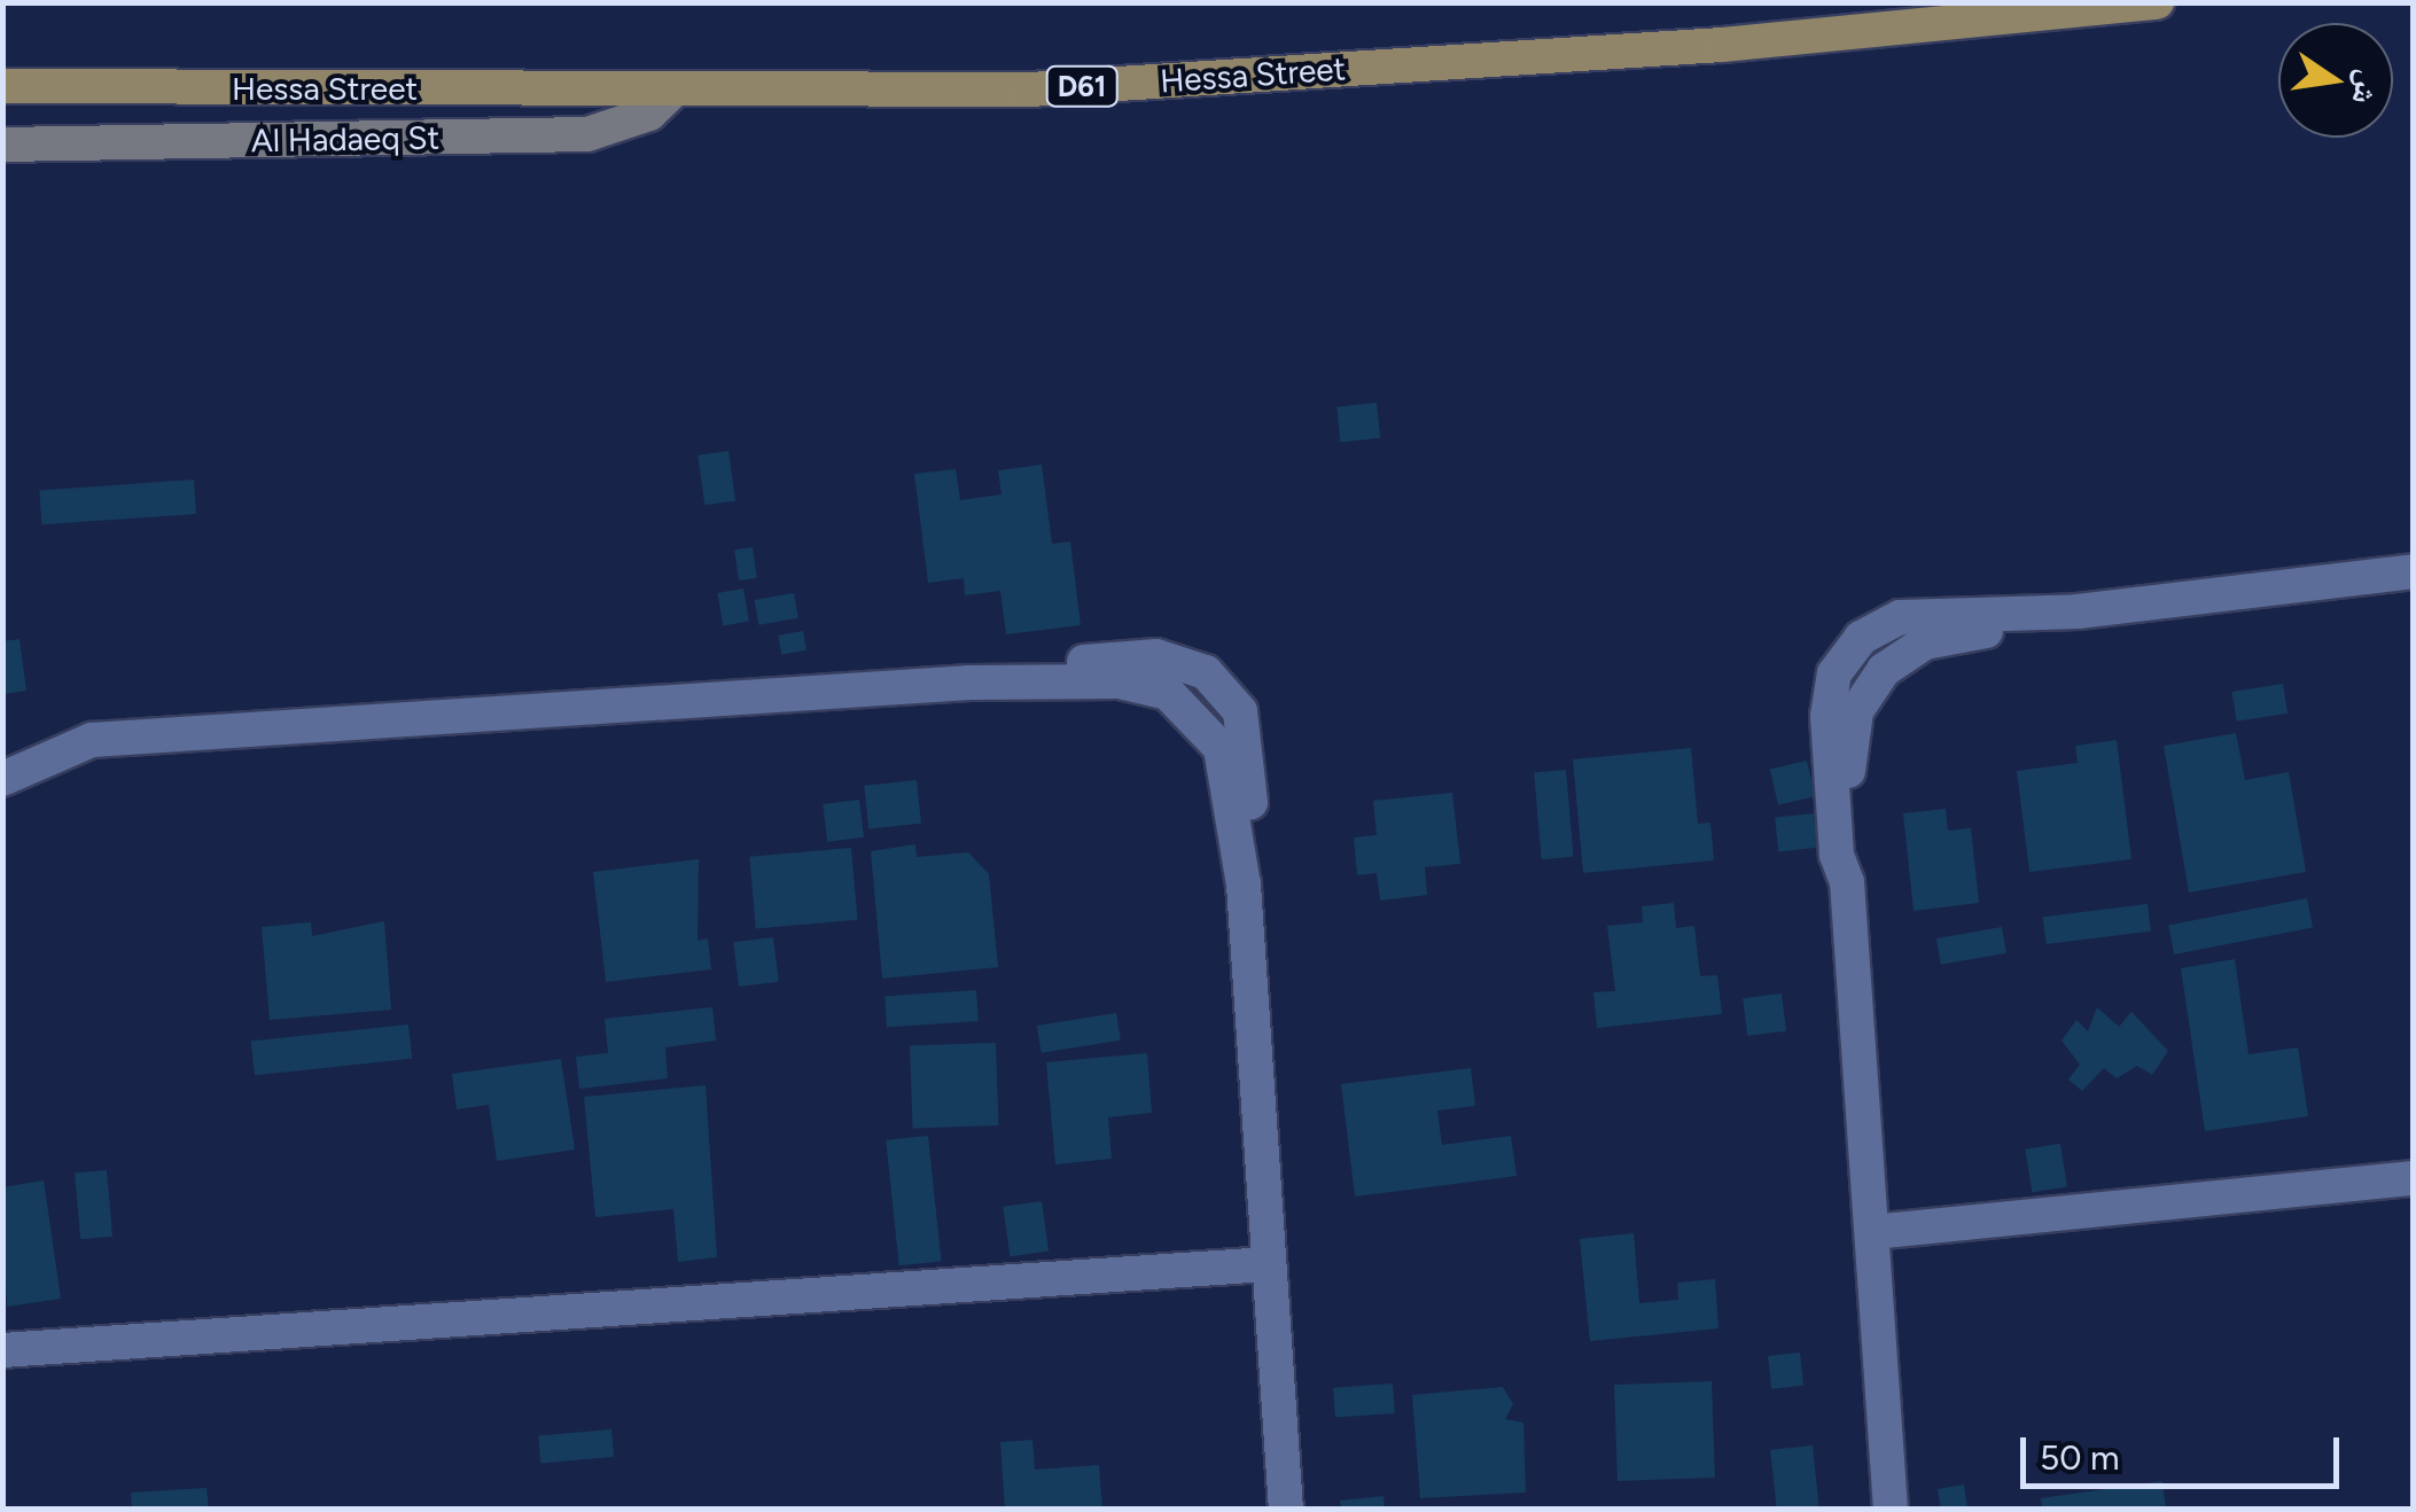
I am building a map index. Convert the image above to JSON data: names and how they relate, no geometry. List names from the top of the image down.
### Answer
{
  "streets": {
    "main road": ["Hessa Street", "D61"],
    "street": ["Al Hadaeq St"]
  },
  "crossings": [
    ["Hessa Street", "Al Hadaeq St"]
  ],
  "scale_bar": "50 m",
  "north": "right"
}
